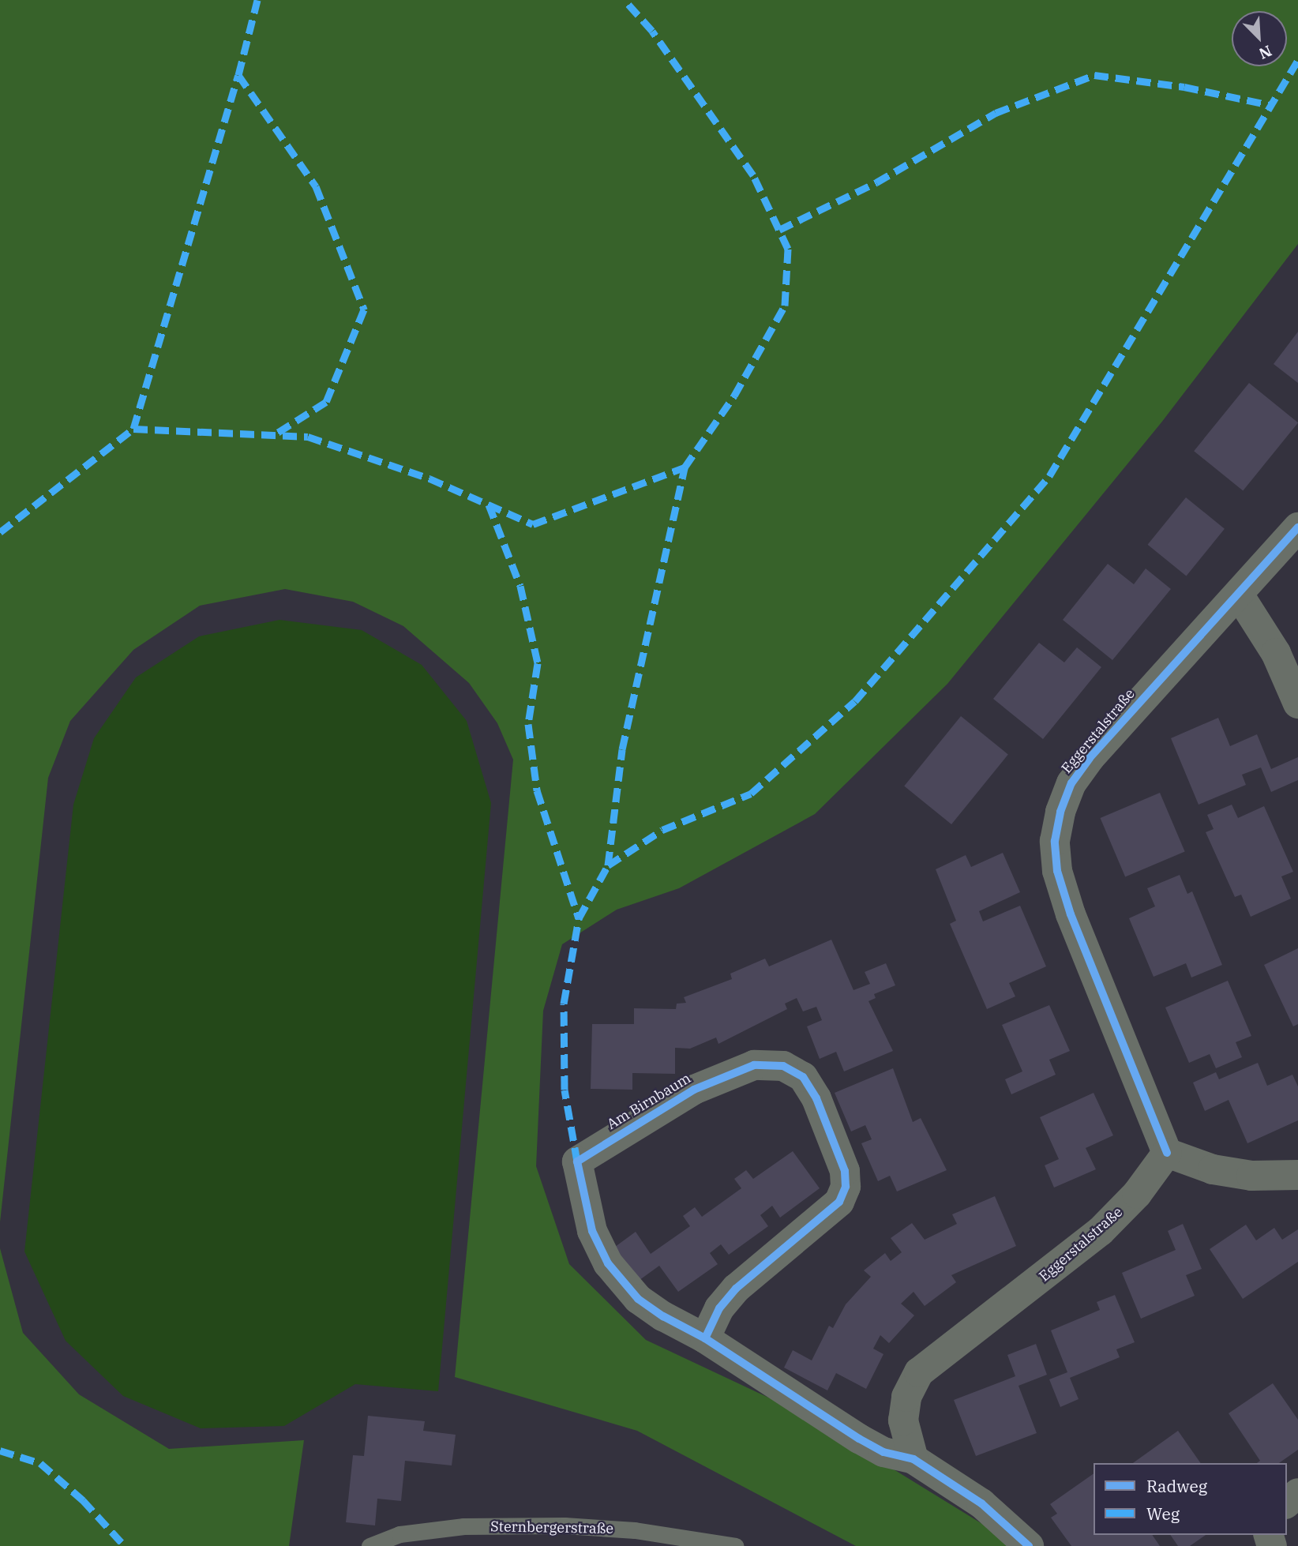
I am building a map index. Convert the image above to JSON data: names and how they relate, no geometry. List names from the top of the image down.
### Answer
{
  "streets": {
    "street": ["Eggerstalstraße", "Am Birnbaum"],
    "lane": ["Sternbergerstraße"]
  },
  "crossings": [
    ["Eggerstalstraße", "Am Birnbaum"]
  ],
  "legend": ["Radweg", "Weg"],
  "north": "bottom right"
}
